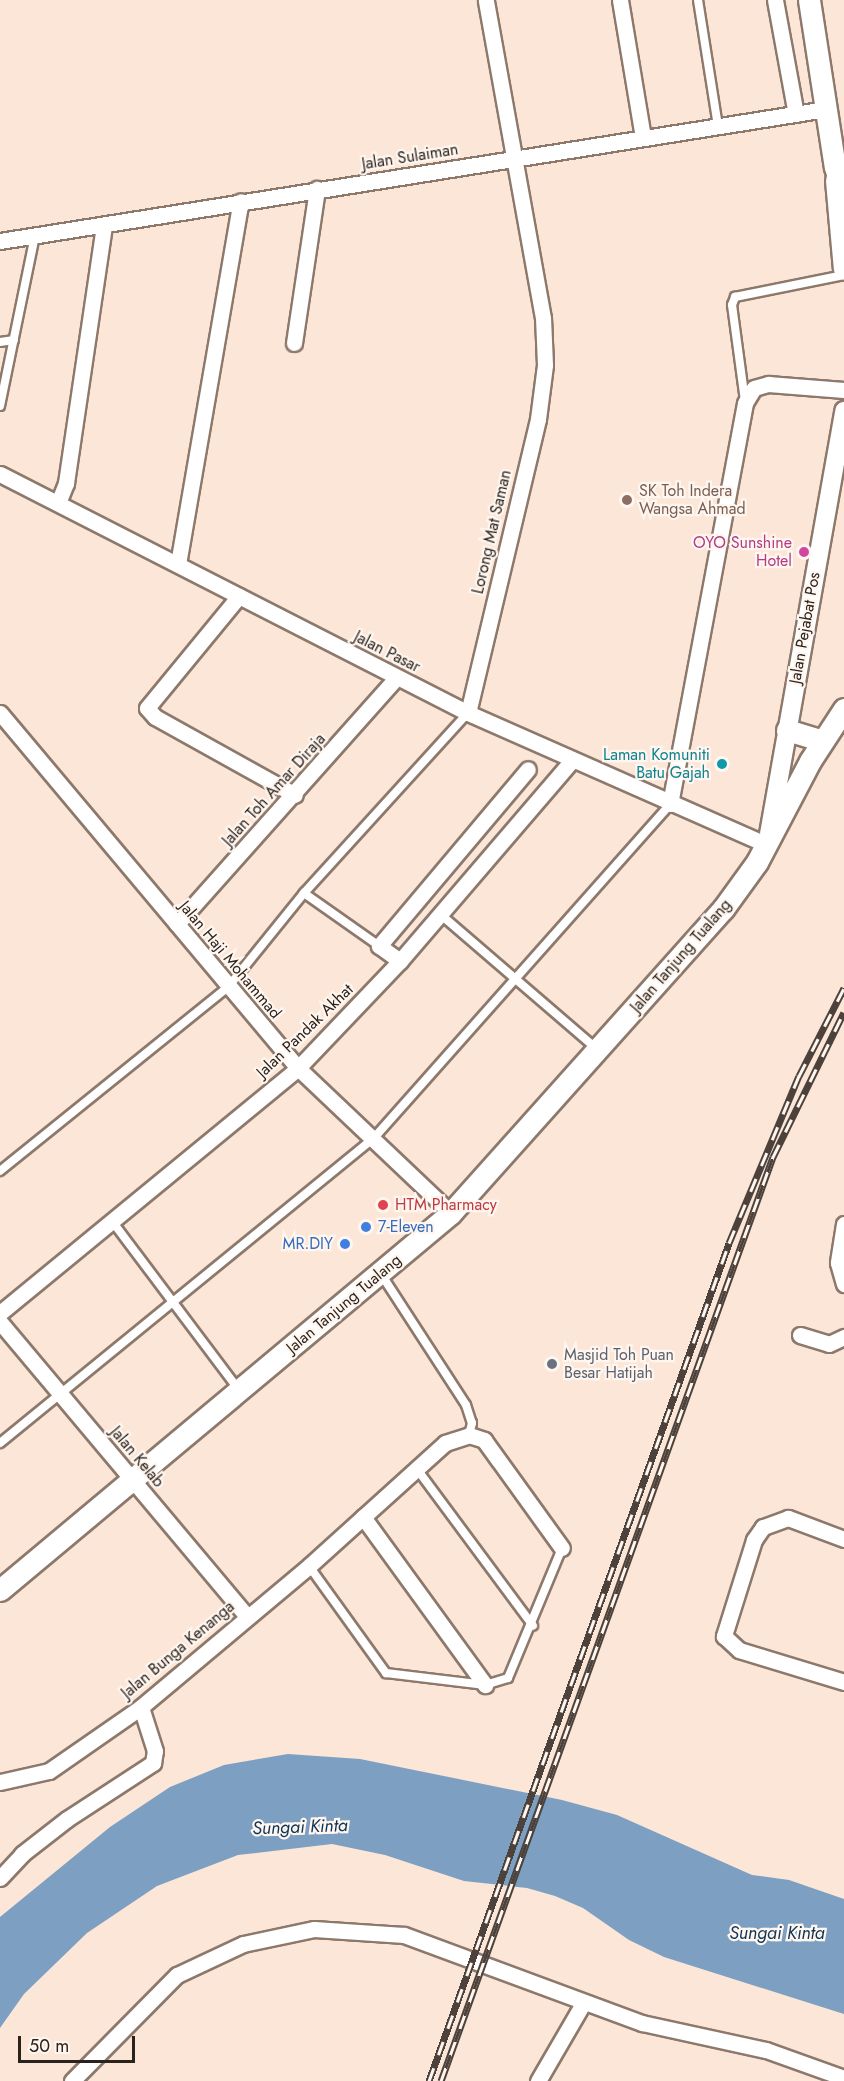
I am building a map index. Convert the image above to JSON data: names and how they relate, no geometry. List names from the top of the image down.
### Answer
{
  "streets": {
    "main road": ["Jalan Tanjung Tualang"],
    "street": [
      "Jalan Sulaiman",
      "Lorong Mat Saman",
      "Jalan Pejabat Pos",
      "Jalan Pasar",
      "Jalan Toh Amar Diraja",
      "Jalan Haji Mohammad",
      "Jalan Pandak Akhat",
      "Jalan Kelab",
      "Jalan Bunga Kenanga"
    ]
  },
  "crossings": [
    ["Jalan Sulaiman", "Lorong Mat Saman"],
    ["Lorong Mat Saman", "Jalan Pasar"],
    ["Lorong Mat Saman", "Jalan Haji Mohammad"],
    ["Jalan Pejabat Pos", "Jalan Pasar"],
    ["Jalan Pejabat Pos", "Jalan Tanjung Tualang"],
    ["Jalan Pasar", "Jalan Toh Amar Diraja"],
    ["Jalan Pasar", "Jalan Tanjung Tualang"],
    ["Jalan Pasar", "Jalan Pandak Akhat"],
    ["Jalan Toh Amar Diraja", "Jalan Haji Mohammad"],
    ["Jalan Tanjung Tualang", "Jalan Haji Mohammad"],
    ["Jalan Tanjung Tualang", "Jalan Kelab"],
    ["Jalan Haji Mohammad", "Jalan Pandak Akhat"],
    ["Jalan Kelab", "Jalan Bunga Kenanga"]
  ],
  "water": ["Sungai Kinta"],
  "places": [
    "SK Toh Indera Wangsa Ahmad",
    "OYO Sunshine Hotel",
    "Laman Komuniti Batu Gajah",
    "HTM Pharmacy",
    "7-Eleven",
    "MR.DIY",
    "Masjid Toh Puan Besar Hatijah"
  ],
  "scale_bar": "50 m"
}
